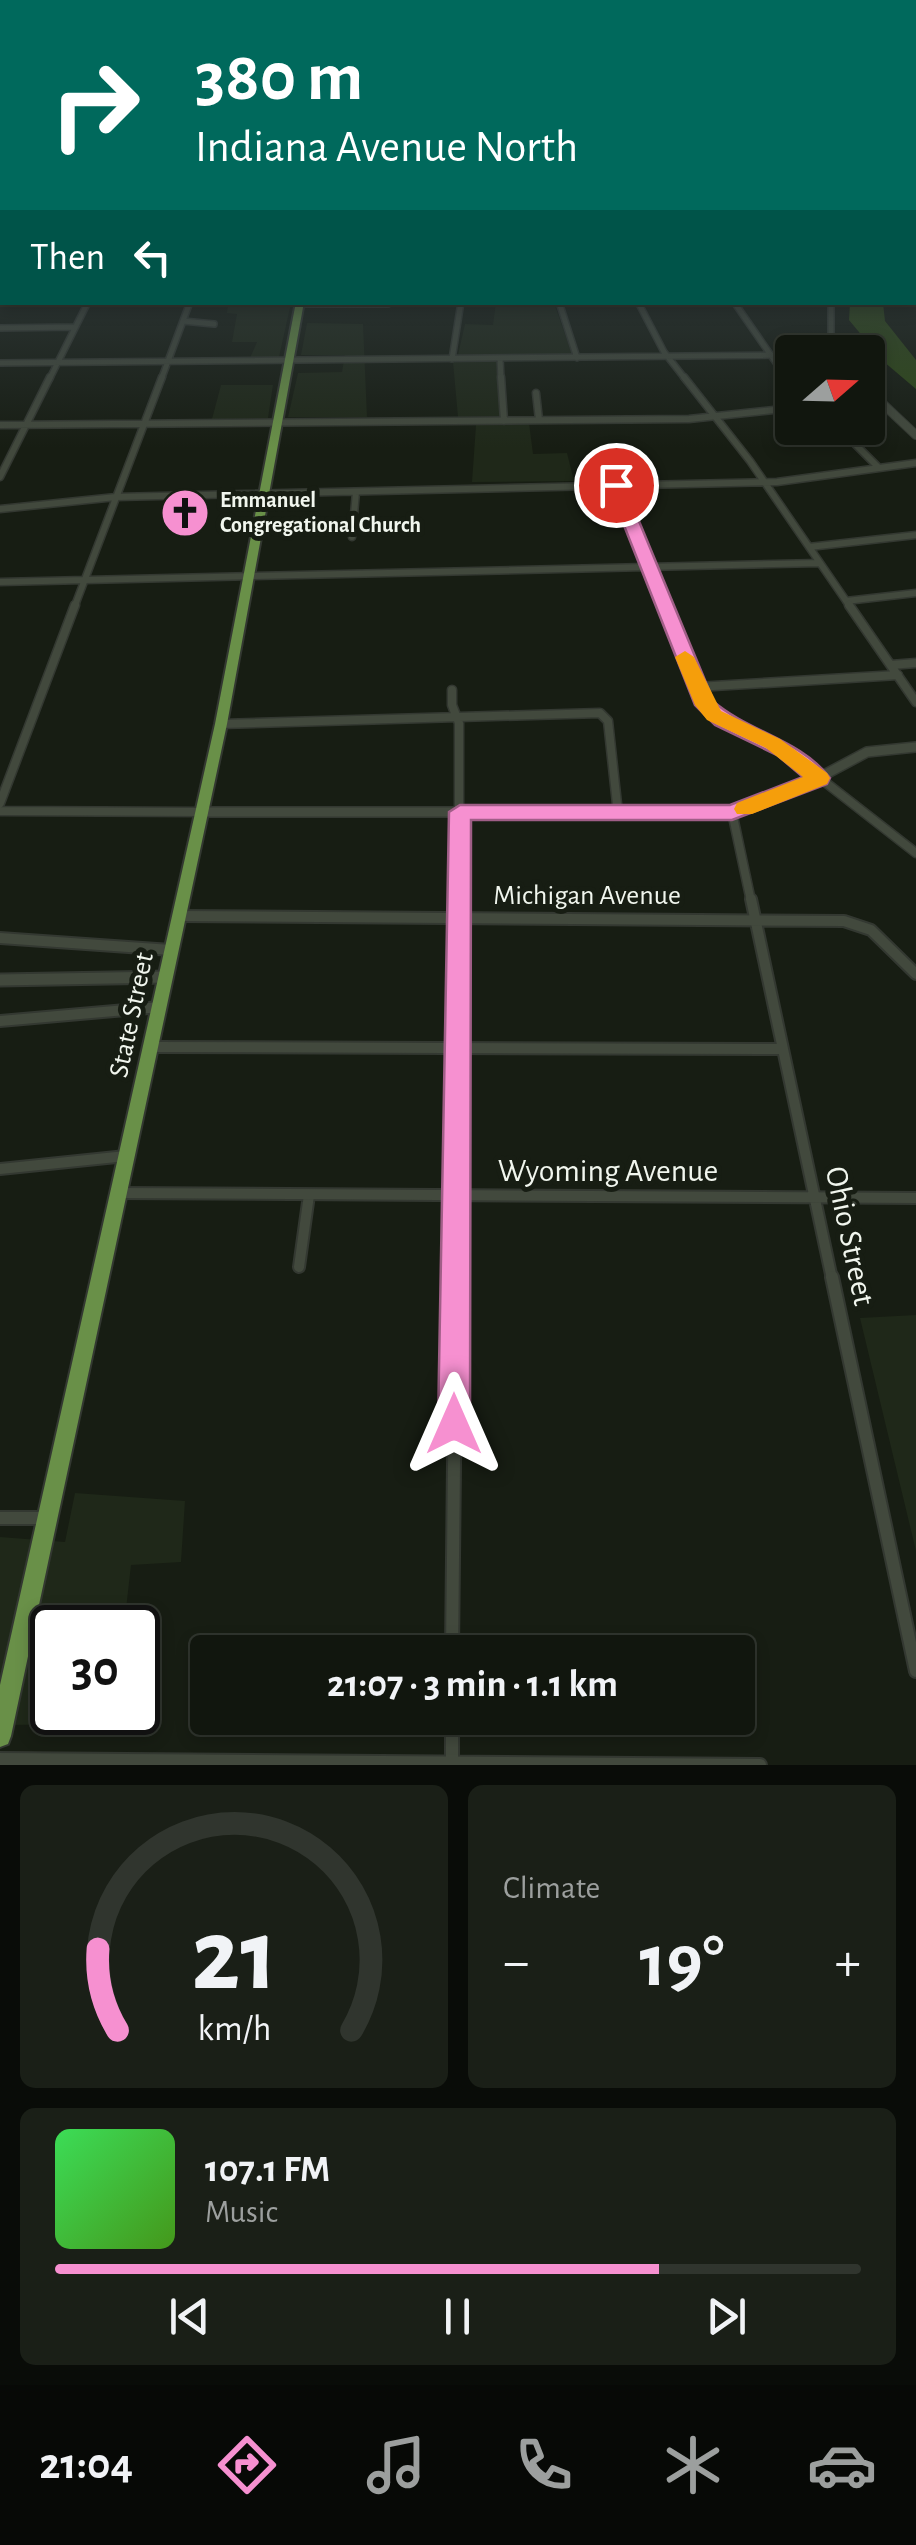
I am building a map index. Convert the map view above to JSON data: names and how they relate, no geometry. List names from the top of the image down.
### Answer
{
  "streets": {
    "highway": ["State Street"],
    "street": ["Michigan Avenue", "Wyoming Avenue", "Ohio Street"]
  },
  "crossings": [
    ["Michigan Avenue", "State Street"],
    ["Michigan Avenue", "Ohio Street"],
    ["State Street", "Wyoming Avenue"],
    ["Wyoming Avenue", "Ohio Street"]
  ],
  "places": {
    "church": ["Emmanuel Congregational Church"]
  },
  "north": "right",
  "page": {
    "turn": ["380 m", "Indiana Avenue North"],
    "then": "Then",
    "limit": "30",
    "trip": "21:07 · 3 min · 1.1 km",
    "tile": "Climate",
    "heat": ["−", "19°", "+"],
    "song": ["107.1 FM", "Music"],
    "tabs": "21:04",
    "gauge": ["21", "km/h"]
  }
}
